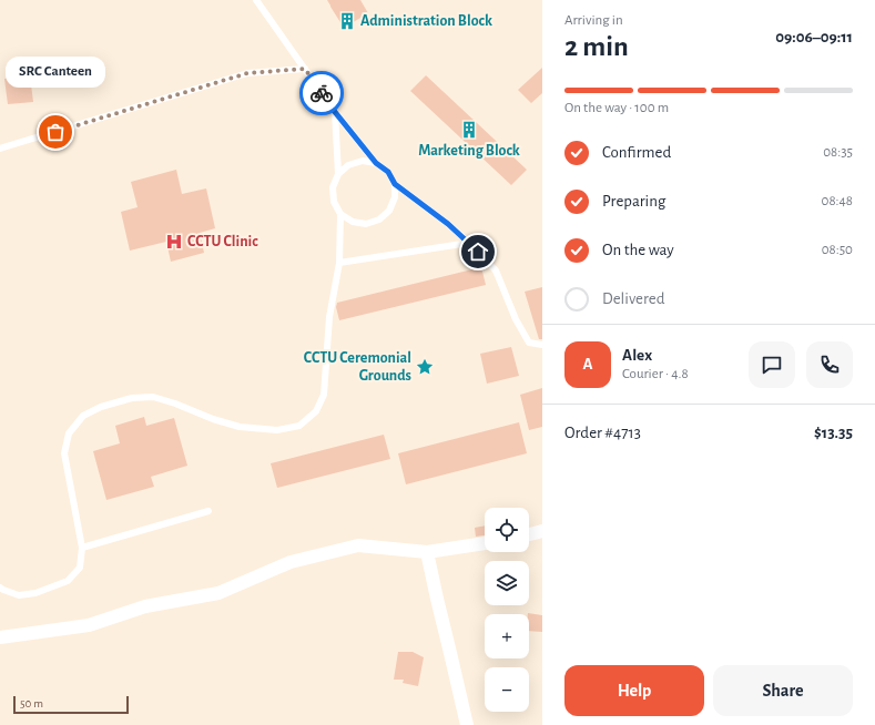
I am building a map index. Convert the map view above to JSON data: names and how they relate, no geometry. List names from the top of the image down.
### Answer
{
  "places": {
    "building": ["Administration Block", "Marketing Block"],
    "other": ["SRC Canteen"],
    "hospital": ["CCTU Clinic"],
    "place": ["CCTU Ceremonial Grounds"]
  },
  "scale_bar": "50 m",
  "page": {
    "heading": ["2 min", "Arriving in", "09:06–09:11"],
    "panel": [
      "Alex",
      "Courier · 4.8",
      "Order #4713",
      "$13.35"
    ],
    "bubble": "SRC Canteen",
    "bar": "On the way · 100 m",
    "list": [
      ["Confirmed", "08:35"],
      ["Preparing", "08:48"],
      ["On the way", "08:50"],
      "Delivered"
    ],
    "round": "A",
    "map_buttons": ["+", "−"],
    "buttons": ["Help", "Share"],
    "scale": "50 m"
  }
}
